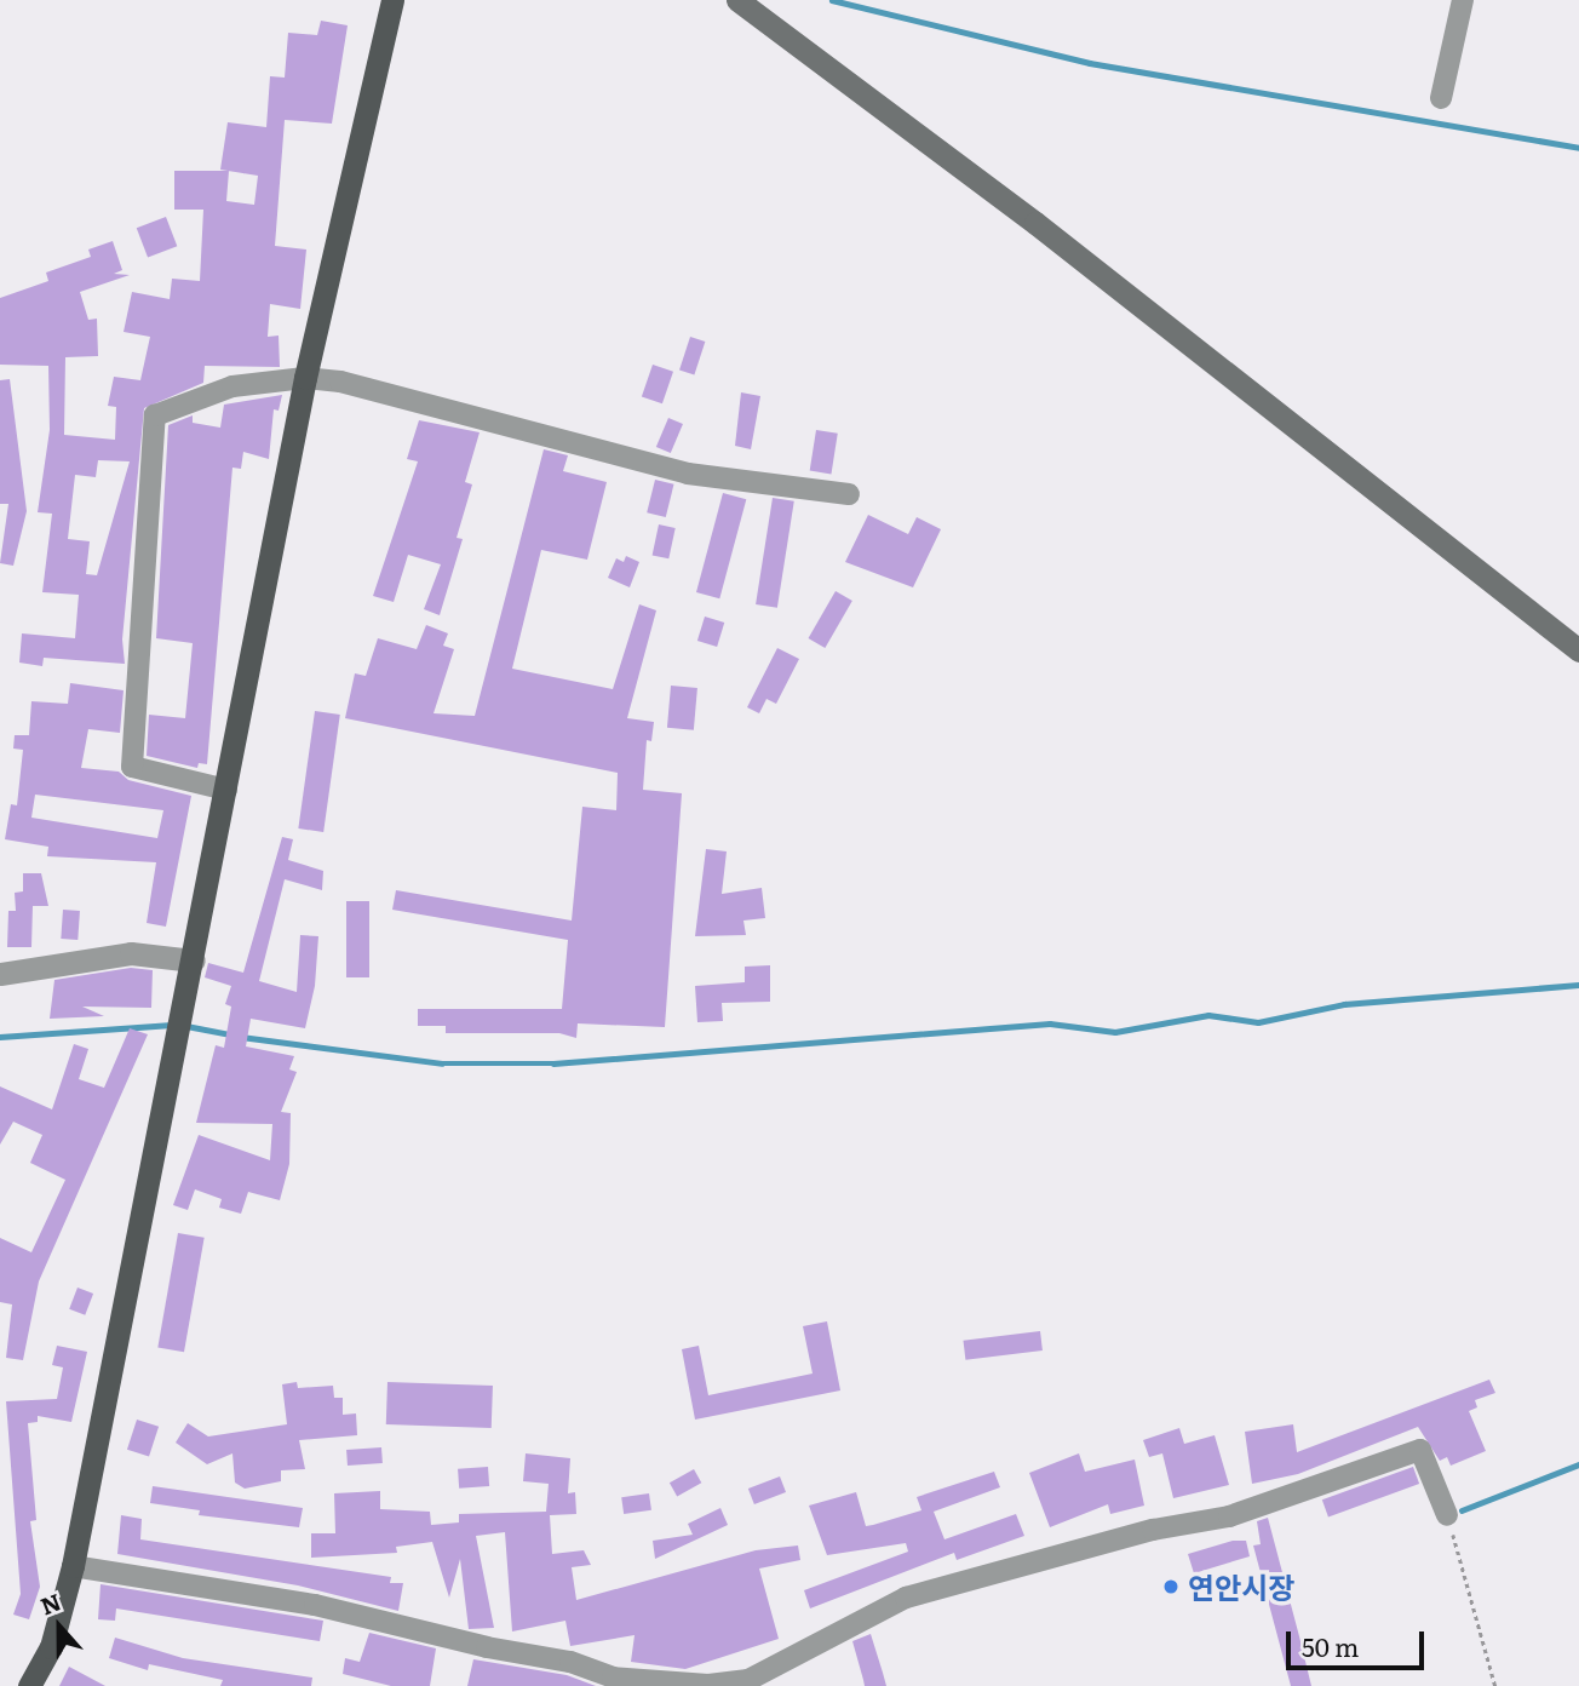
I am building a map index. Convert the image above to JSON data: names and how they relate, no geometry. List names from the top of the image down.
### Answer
{
  "places": ["연안시장"],
  "scale_bar": "50 m",
  "north": "top"
}
